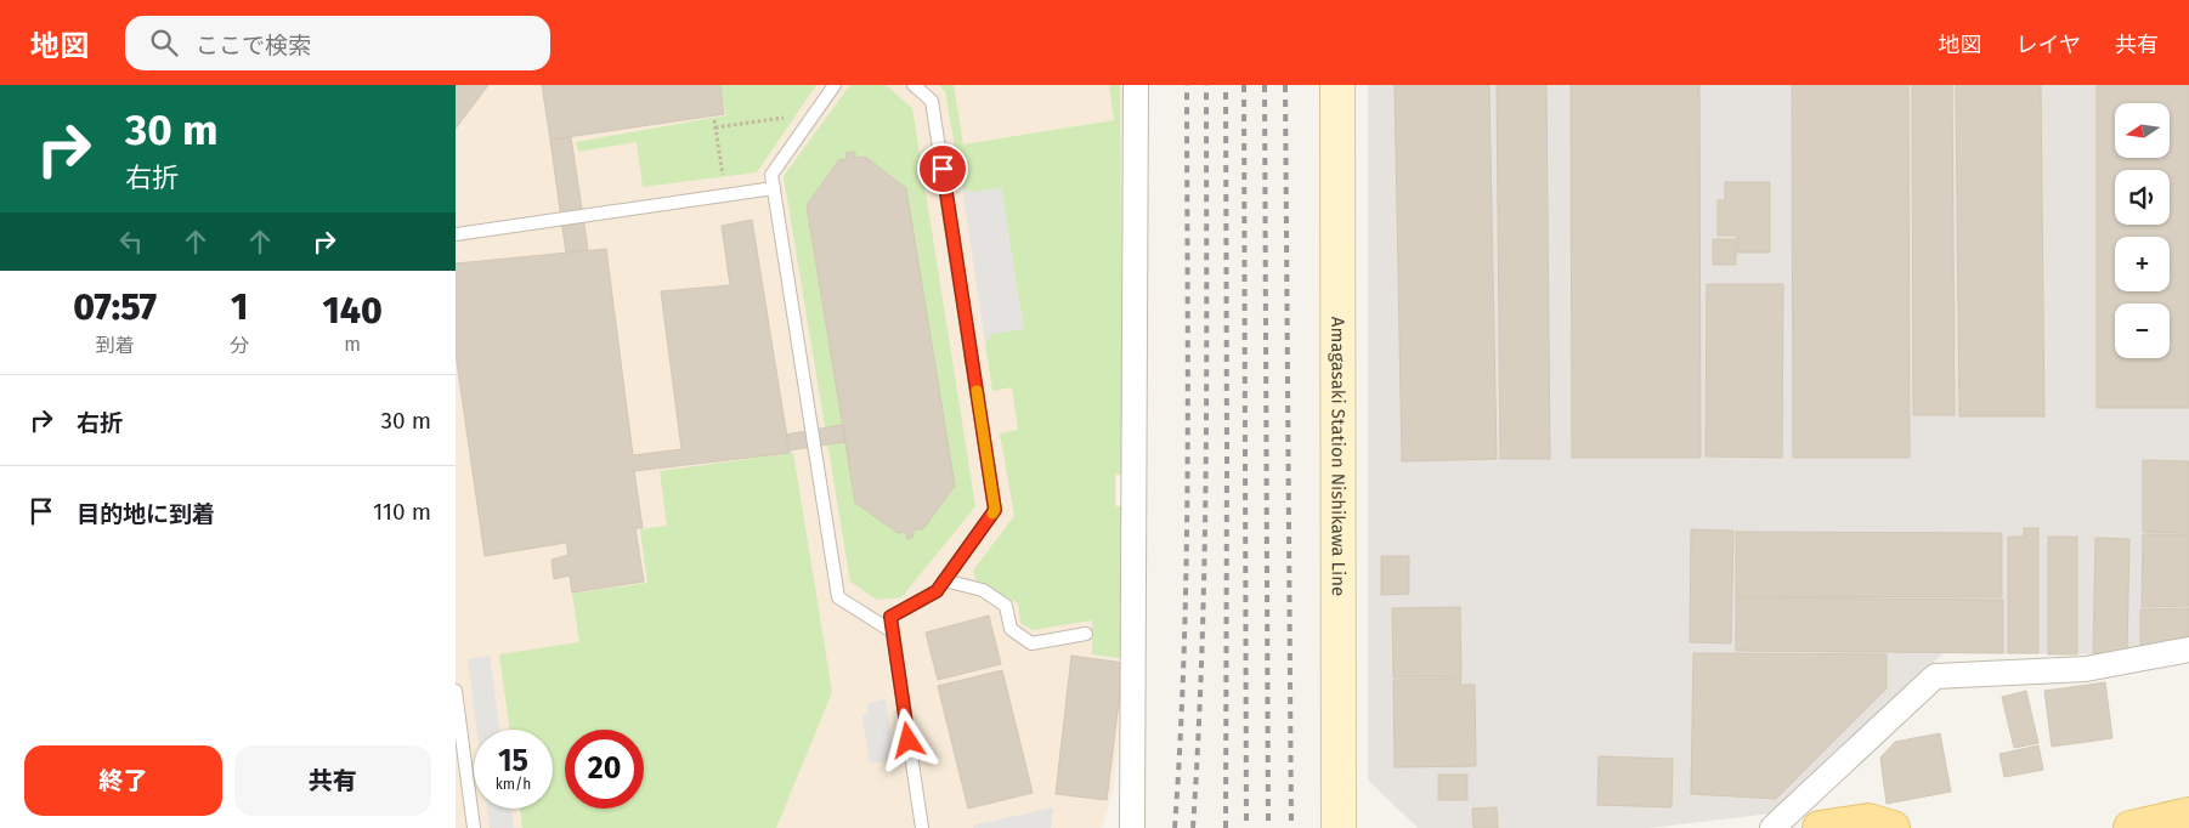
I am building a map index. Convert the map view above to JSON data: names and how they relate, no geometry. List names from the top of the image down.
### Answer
{
  "streets": {
    "main road": ["Amagasaki Station Nishikawa Line"]
  },
  "north": "left",
  "page": {
    "header": "地図",
    "search": "ここで検索",
    "nav": ["地図", "レイヤ", "共有"],
    "turn": ["30 m", "右折"],
    "map_buttons": ["+", "−"],
    "eta": [
      "07:57",
      "到着",
      "1",
      "分",
      "140",
      "m"
    ],
    "list": [
      {
        "name": "右折",
        "value": "30 m"
      },
      {
        "name": "目的地に到着",
        "value": "110 m"
      }
    ],
    "speed": "15 km/h",
    "limit": "20",
    "buttons": ["終了", "共有"]
  }
}
